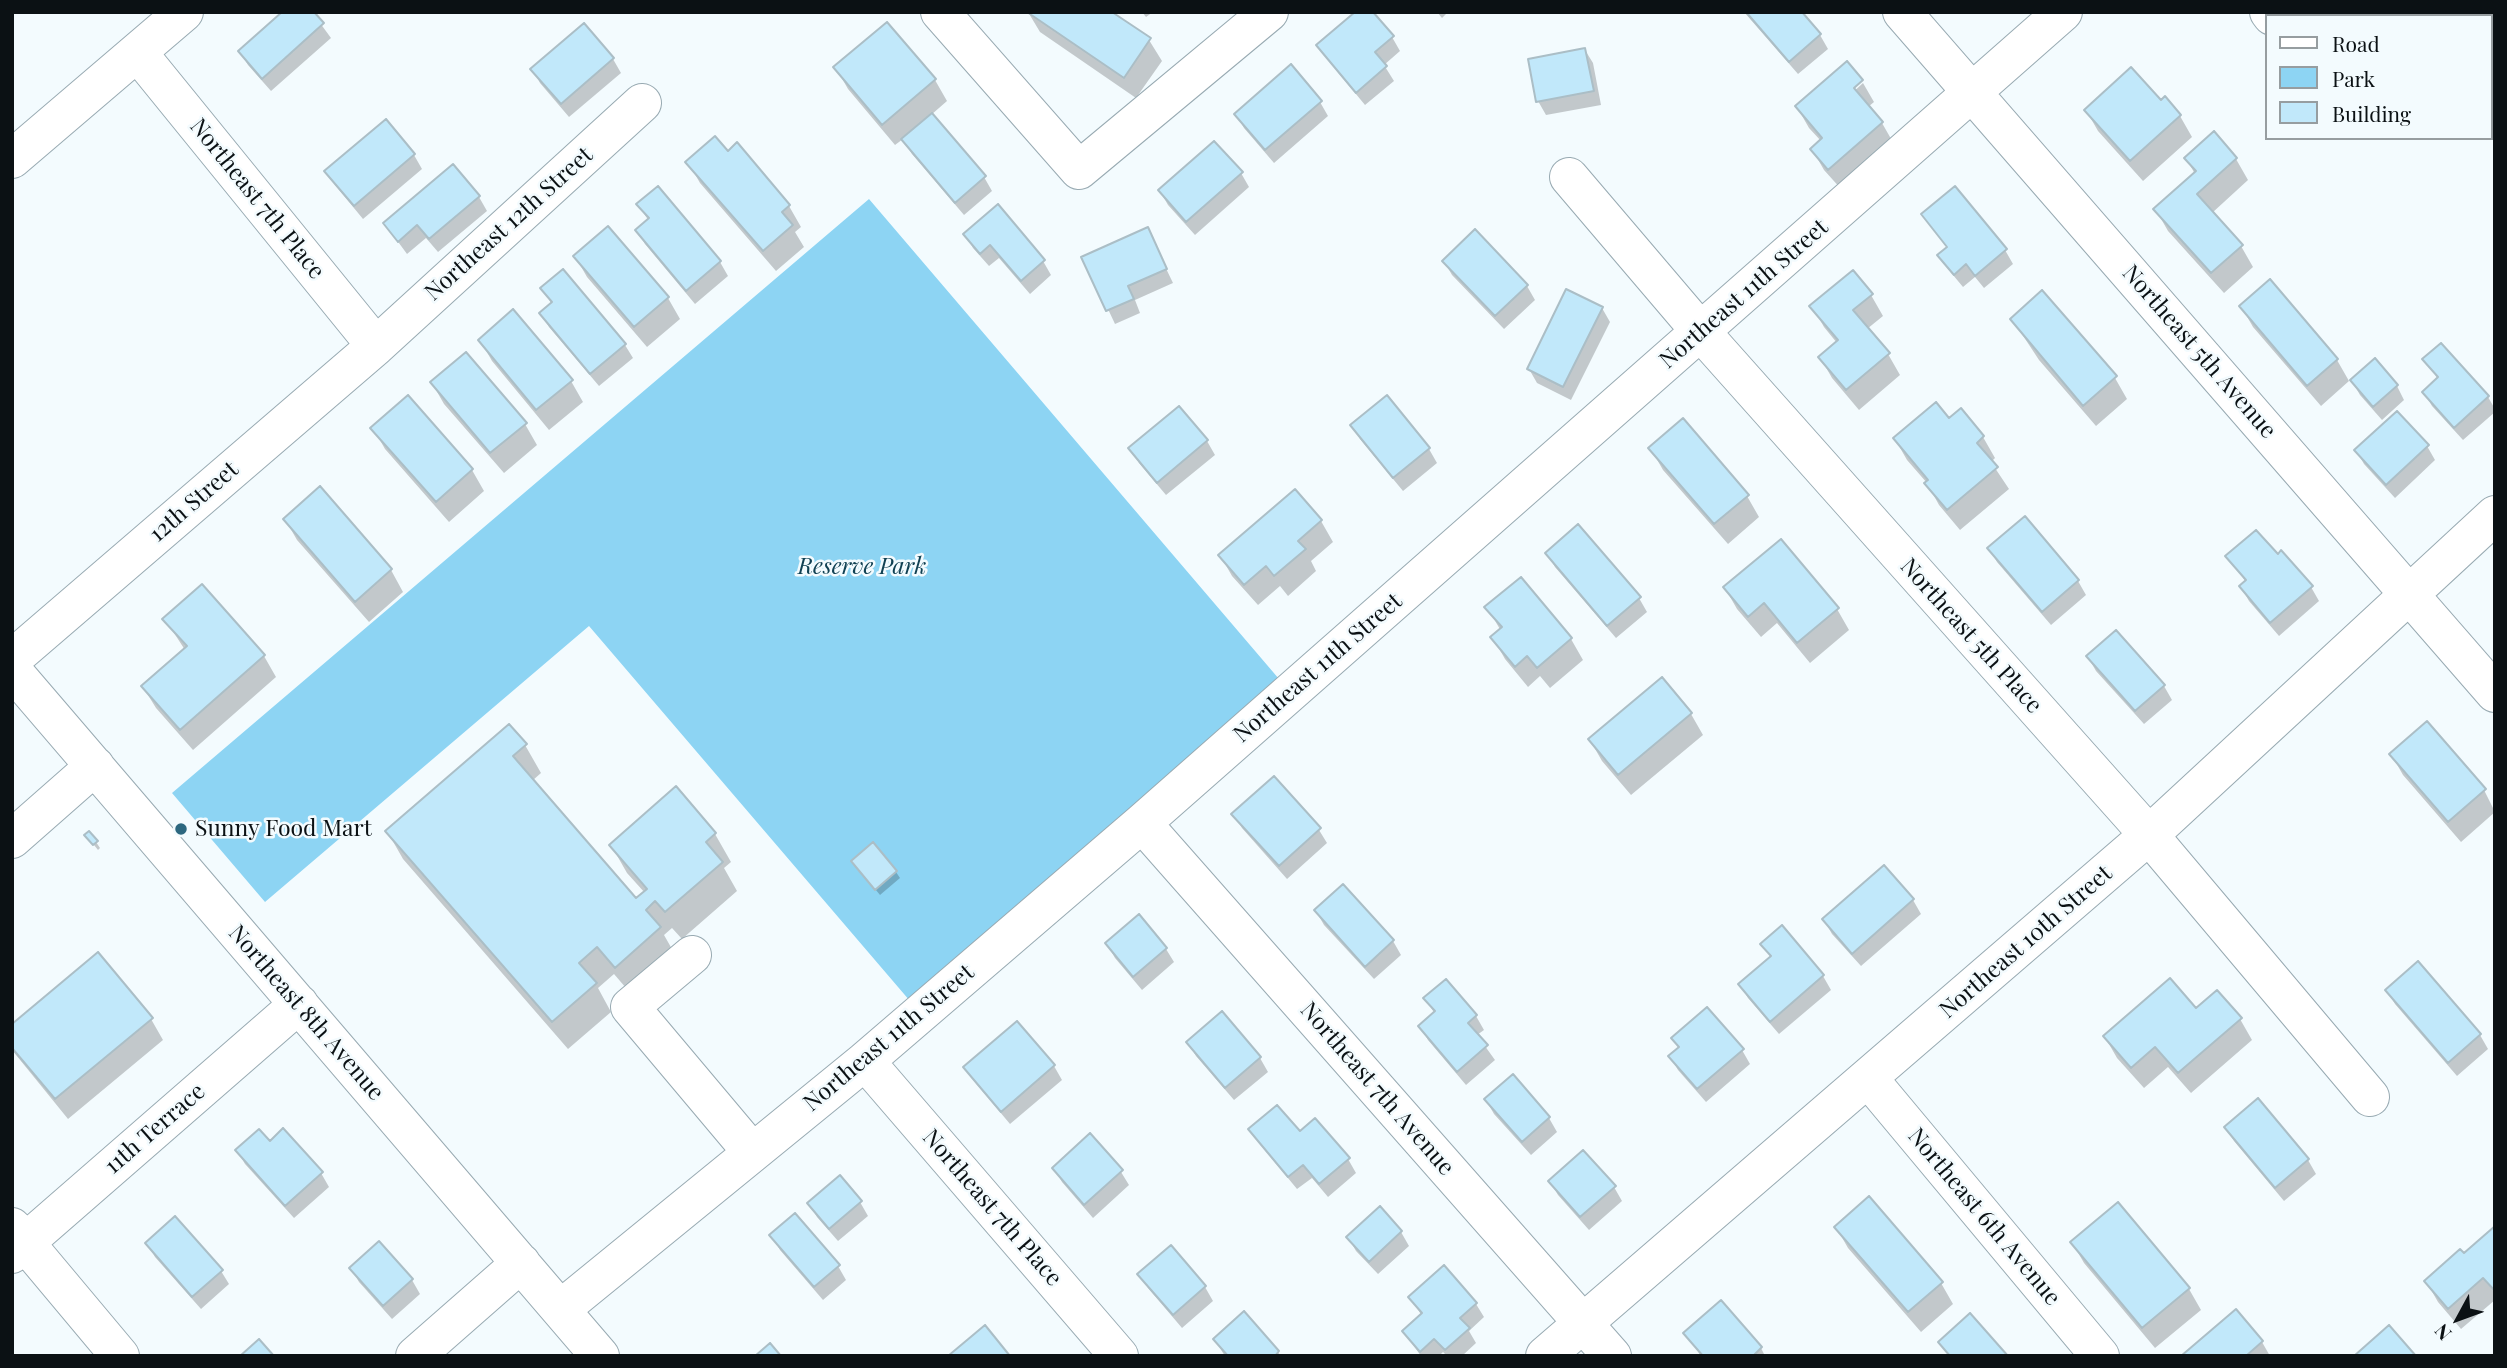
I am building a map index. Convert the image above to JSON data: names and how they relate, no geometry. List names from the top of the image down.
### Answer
{
  "streets": {
    "street": [
      "Northeast 7th Place",
      "Northeast 12th Street",
      "Northeast 11th Street",
      "Northeast 5th Avenue",
      "12th Street",
      "Northeast 5th Place",
      "Northeast 10th Street",
      "Northeast 8th Avenue",
      "Northeast 7th Avenue",
      "11th Terrace",
      "Northeast 6th Avenue"
    ]
  },
  "crossings": [
    ["Northeast 7th Place", "Northeast 12th Street"],
    ["Northeast 7th Place", "Northeast 11th Street"],
    ["Northeast 7th Place", "12th Street"],
    ["Northeast 12th Street", "12th Street"],
    ["Northeast 11th Street", "Northeast 5th Avenue"],
    ["Northeast 11th Street", "Northeast 5th Place"],
    ["Northeast 11th Street", "Northeast 8th Avenue"],
    ["Northeast 11th Street", "Northeast 7th Avenue"],
    ["Northeast 5th Avenue", "Northeast 10th Street"],
    ["Northeast 5th Place", "Northeast 10th Street"],
    ["Northeast 10th Street", "Northeast 7th Avenue"],
    ["Northeast 10th Street", "Northeast 6th Avenue"],
    ["Northeast 8th Avenue", "11th Terrace"]
  ],
  "parks": ["Reserve Park"],
  "places": ["Sunny Food Mart"],
  "legend": ["Road", "Park", "Building"],
  "north": "bottom left"
}
